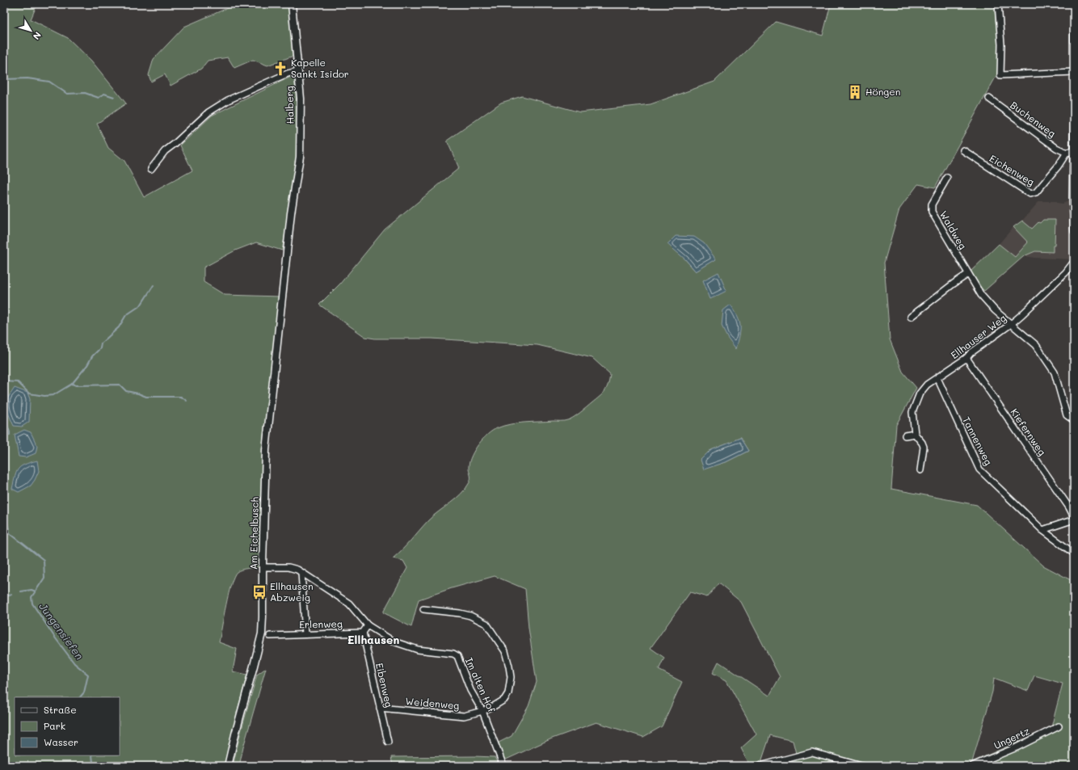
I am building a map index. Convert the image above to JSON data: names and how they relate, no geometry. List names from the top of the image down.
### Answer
{
  "streets": {
    "street": [
      "Halberg",
      "Buchenweg",
      "Eichenweg",
      "Waldweg",
      "Ellhauser Weg",
      "Kiefernweg",
      "Tannenweg",
      "Am Eichelbusch",
      "Erlenweg",
      "Eibenweg",
      "Im alten Hof",
      "Weidenweg",
      "Ungertz"
    ]
  },
  "crossings": [
    ["Halberg", "Am Eichelbusch"],
    ["Buchenweg", "Eichenweg"],
    ["Waldweg", "Ellhauser Weg"],
    ["Ellhauser Weg", "Kiefernweg"],
    ["Ellhauser Weg", "Tannenweg"],
    ["Am Eichelbusch", "Im alten Hof"],
    ["Erlenweg", "Eibenweg"],
    ["Eibenweg", "Weidenweg"],
    ["Im alten Hof", "Weidenweg"]
  ],
  "districts": ["Ellhausen"],
  "water": ["Jungensiefen"],
  "places": {
    "church": ["Kapelle Sankt Isidor"],
    "building": ["Höngen"],
    "bus stop": ["Ellhausen Abzweig"]
  },
  "legend": ["Straße", "Park", "Wasser"],
  "north": "bottom right"
}
